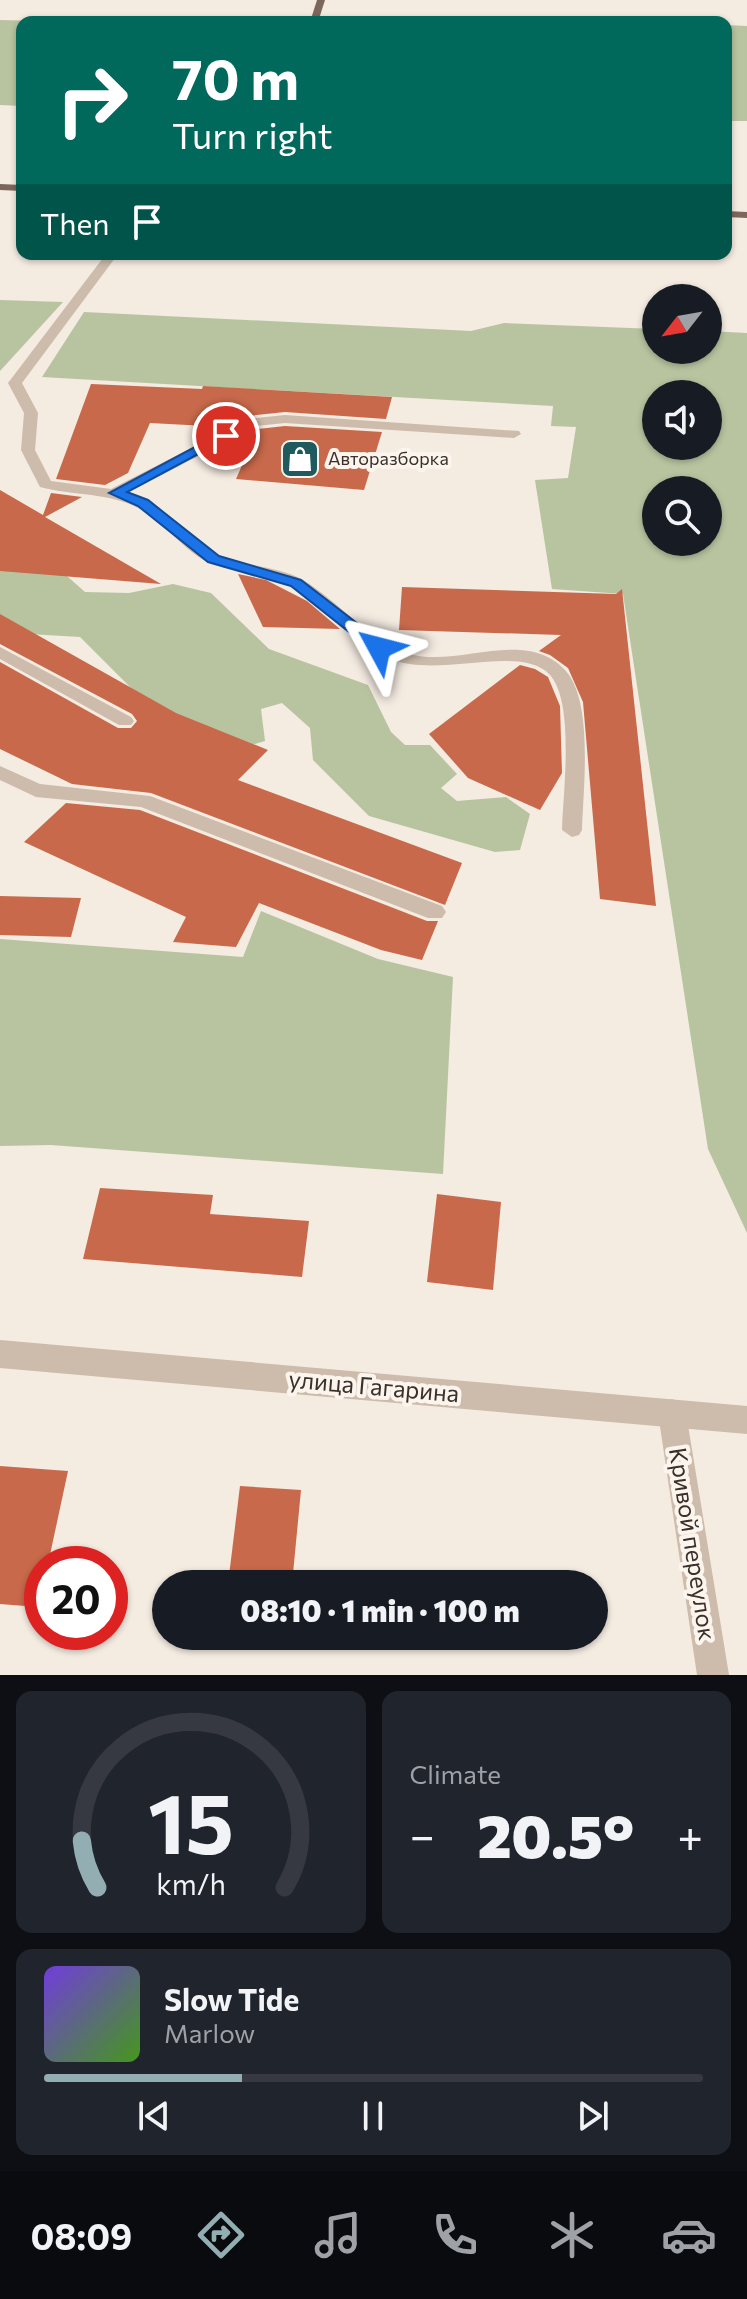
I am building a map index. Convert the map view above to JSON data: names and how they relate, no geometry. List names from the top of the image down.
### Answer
{
  "streets": {
    "street": ["улица Гагарина", "Кривой переулок"]
  },
  "crossings": [
    ["улица Гагарина", "Кривой переулок"]
  ],
  "places": {
    "shop": ["Авторазборка"]
  },
  "north": "bottom left",
  "page": {
    "turn": ["70 m", "Turn right"],
    "then": "Then",
    "limit": "20",
    "trip": "08:10 · 1 min · 100 m",
    "tile": "Climate",
    "heat": ["−", "20.5°", "+"],
    "song": ["Slow Tide", "Marlow"],
    "tabs": "08:09",
    "gauge": ["15", "km/h"]
  }
}
